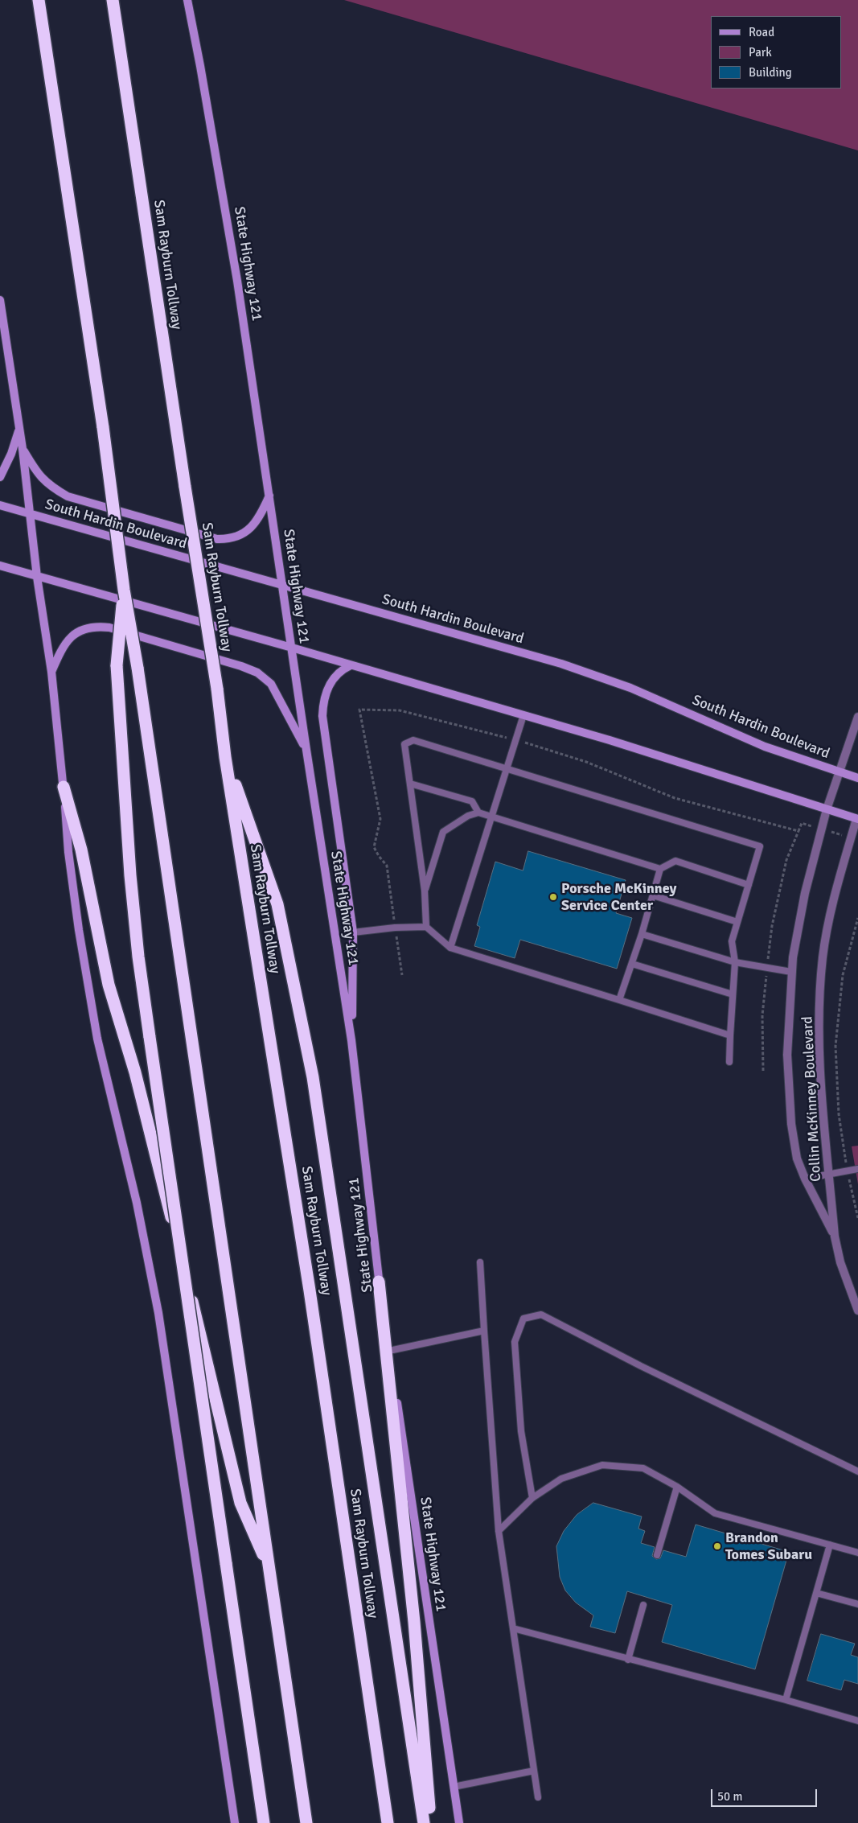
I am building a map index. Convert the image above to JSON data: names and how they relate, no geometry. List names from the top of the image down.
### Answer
{
  "streets": {
    "highway": ["Sam Rayburn Tollway"],
    "main road": ["State Highway 121", "South Hardin Boulevard"],
    "street": ["Collin McKinney Boulevard"]
  },
  "crossings": [
    ["State Highway 121", "South Hardin Boulevard"],
    ["South Hardin Boulevard", "Collin McKinney Boulevard"]
  ],
  "places": ["Porsche McKinney Service Center", "Brandon Tomes Subaru"],
  "legend": ["Road", "Park", "Building"],
  "scale_bar": "50 m"
}
